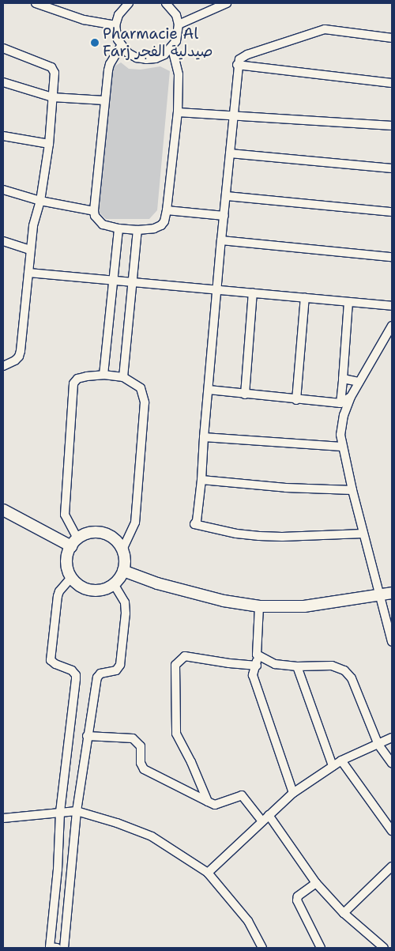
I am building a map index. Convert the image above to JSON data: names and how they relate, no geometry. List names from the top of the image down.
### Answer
{
  "places": ["Pharmacie Al Farj صيدلية الفجر"]
}
